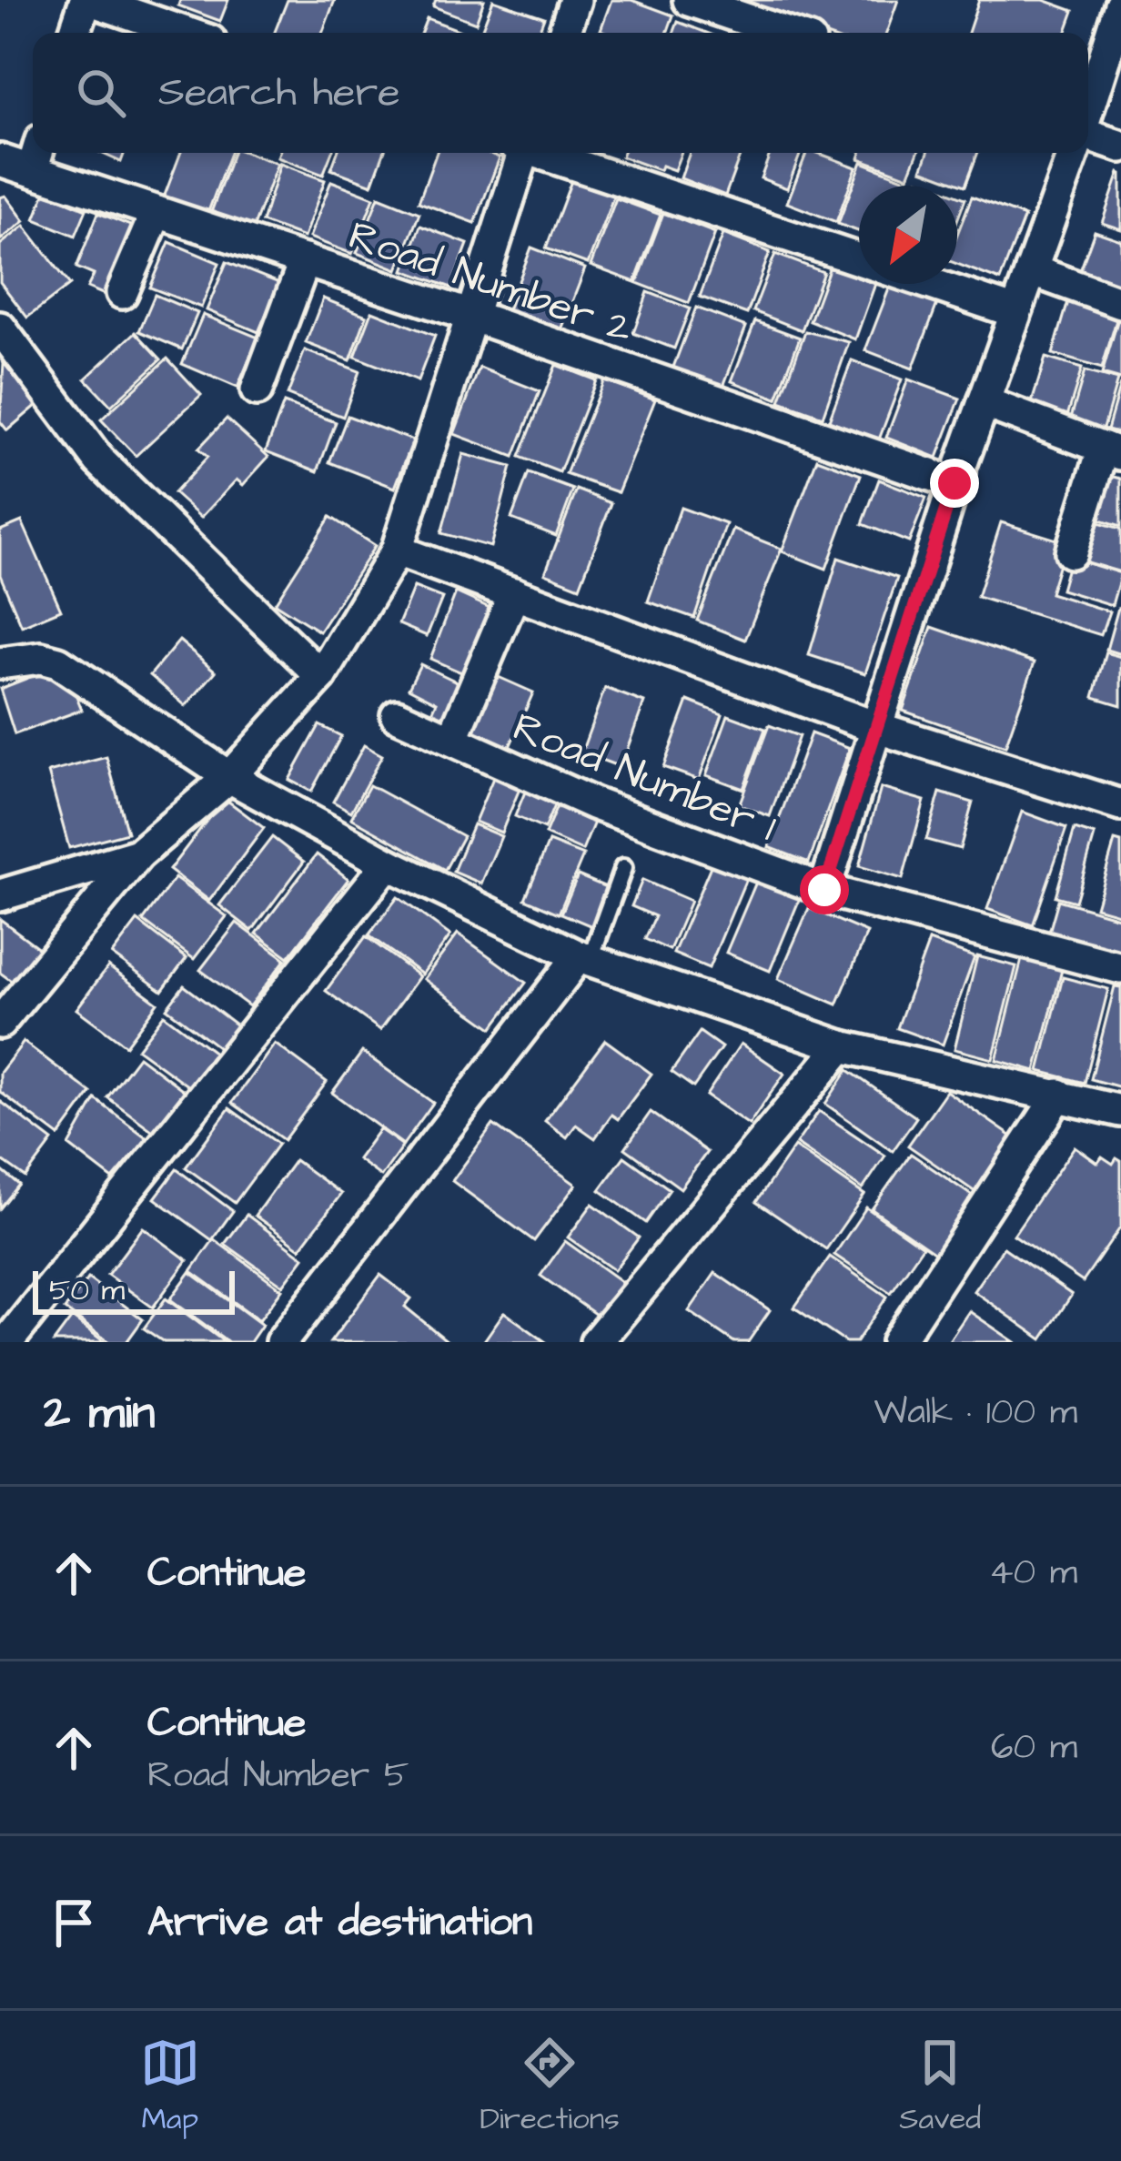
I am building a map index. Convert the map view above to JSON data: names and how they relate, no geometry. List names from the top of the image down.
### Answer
{
  "streets": {
    "street": ["Road Number 2", "Road Number 1"]
  },
  "scale_bar": "50 m",
  "north": "bottom left",
  "page": {
    "search": "Search here",
    "scale": "50 m",
    "heading": ["2 min", "Walk · 100 m"],
    "list": [
      ["Continue", "40 m"],
      ["Continue", "Road Number 5", "60 m"],
      "Arrive at destination"
    ],
    "nav": ["Map", "Directions", "Saved"]
  }
}
